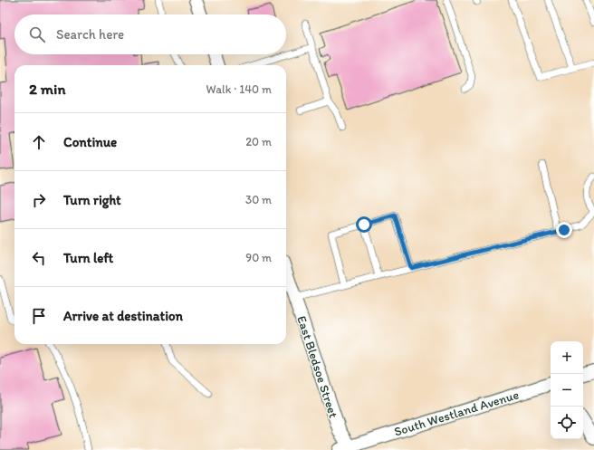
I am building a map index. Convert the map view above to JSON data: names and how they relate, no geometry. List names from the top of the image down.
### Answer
{
  "streets": {
    "street": ["East Bledsoe Street", "South Westland Avenue"]
  },
  "crossings": [
    ["East Bledsoe Street", "South Westland Avenue"]
  ],
  "page": {
    "search": "Search here",
    "heading": ["2 min", "Walk · 140 m"],
    "list": [
      ["Continue", "20 m"],
      ["Turn right", "30 m"],
      ["Turn left", "90 m"],
      "Arrive at destination"
    ],
    "map_buttons": ["+", "−"]
  }
}
